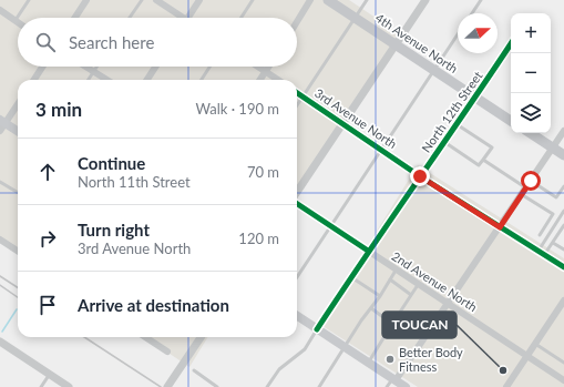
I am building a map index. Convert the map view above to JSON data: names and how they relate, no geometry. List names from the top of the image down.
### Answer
{
  "streets": {
    "main road": ["4th Avenue North"],
    "street": ["North 12th Street", "3rd Avenue North", "2nd Avenue North"]
  },
  "crossings": [
    ["4th Avenue North", "North 12th Street"],
    ["North 12th Street", "3rd Avenue North"],
    ["North 12th Street", "2nd Avenue North"]
  ],
  "places": ["Better Body Fitness", "TOUCAN"],
  "north": "right",
  "page": {
    "map_buttons": ["+", "−"],
    "search": "Search here",
    "heading": ["3 min", "Walk · 190 m"],
    "list": [
      ["Continue", "North 11th Street", "70 m"],
      ["Turn right", "3rd Avenue North", "120 m"],
      "Arrive at destination"
    ]
  }
}
